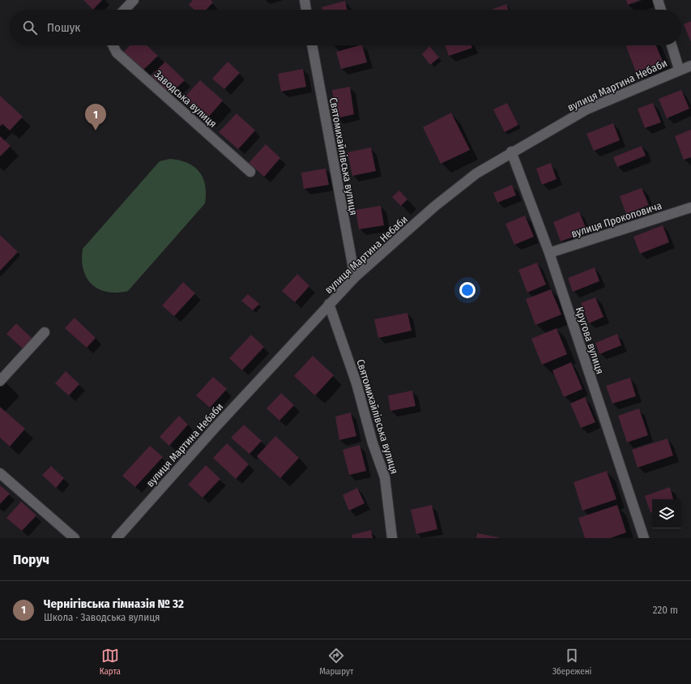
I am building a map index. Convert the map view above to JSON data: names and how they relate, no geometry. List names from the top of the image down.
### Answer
{
  "streets": {
    "street": [
      "вулиця Мартина Небаби",
      "Заводська вулиця",
      "Святомихайлівська вулиця",
      "вулиця Прокоповича",
      "Кругова вулиця"
    ]
  },
  "crossings": [
    ["вулиця Мартина Небаби", "Святомихайлівська вулиця"],
    ["вулиця Мартина Небаби", "Кругова вулиця"],
    ["вулиця Прокоповича", "Кругова вулиця"]
  ],
  "page": {
    "search": "Пошук",
    "pins": "1",
    "heading": "Поруч",
    "list": [
      {
        "mark": "1",
        "name": "Чернігівська гімназія № 32",
        "note": "Школа · Заводська вулиця",
        "value": "220 m"
      }
    ],
    "nav": ["Карта", "Маршрут", "Збережені"]
  }
}
